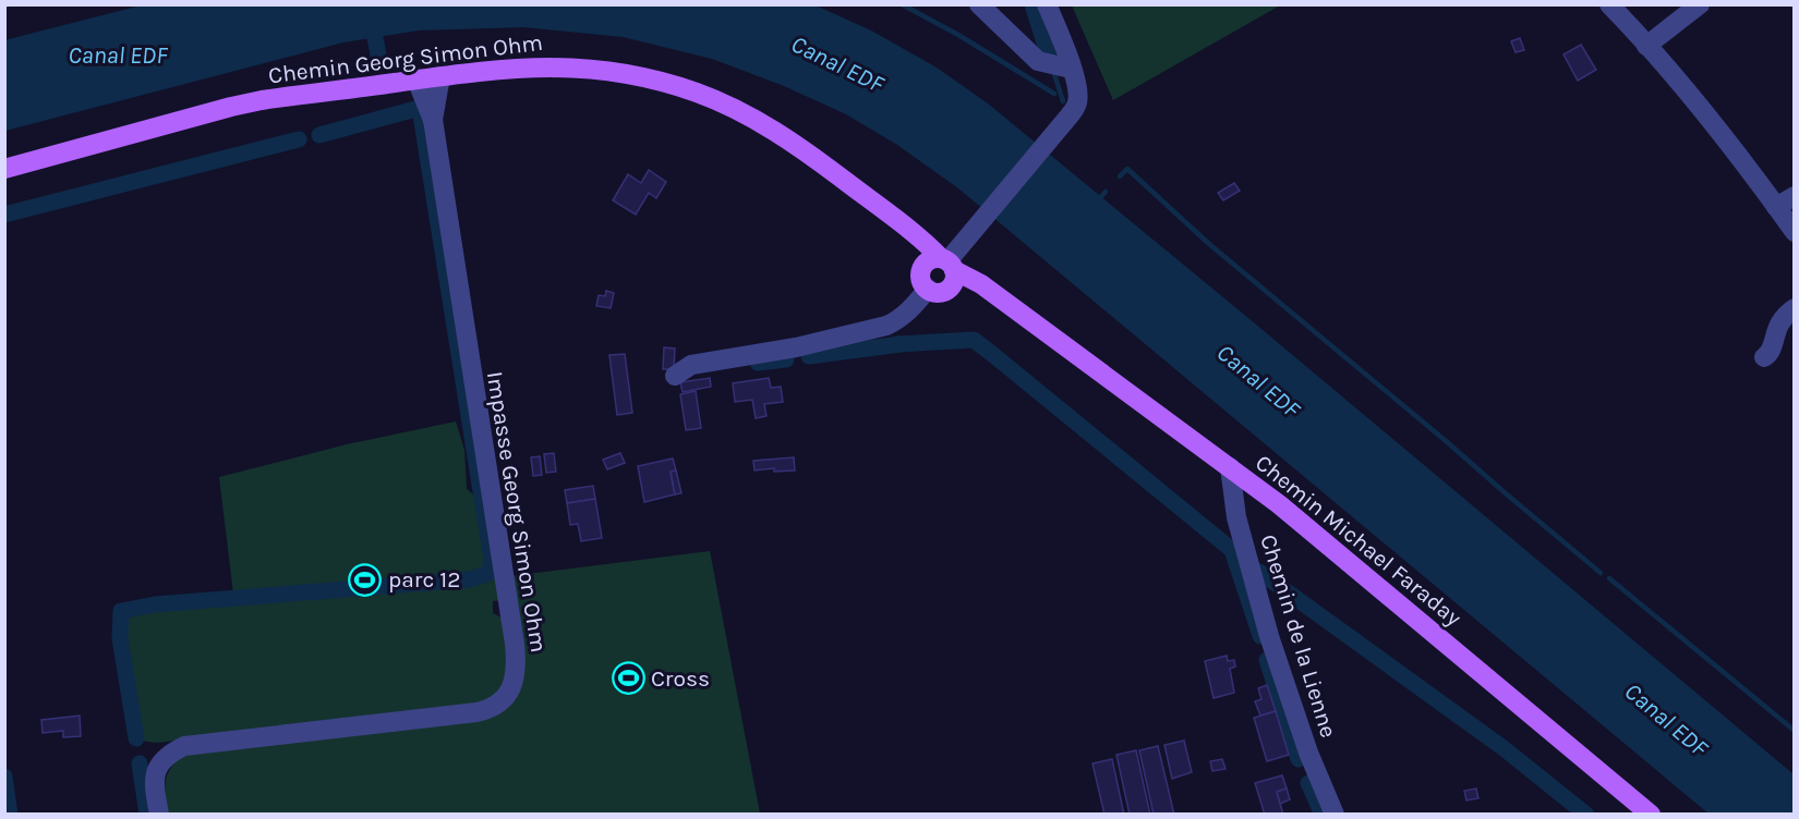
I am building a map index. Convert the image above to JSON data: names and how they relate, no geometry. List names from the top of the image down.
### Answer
{
  "streets": {
    "main road": ["Chemin Georg Simon Ohm", "Chemin Michael Faraday"],
    "street": ["Impasse Georg Simon Ohm", "Chemin de la Lienne"]
  },
  "crossings": [
    ["Chemin Georg Simon Ohm", "Impasse Georg Simon Ohm"],
    ["Chemin Georg Simon Ohm", "Chemin Michael Faraday"],
    ["Chemin Michael Faraday", "Chemin de la Lienne"]
  ],
  "water": ["Canal EDF"],
  "places": {
    "sports": ["parc 12", "Cross"]
  }
}
